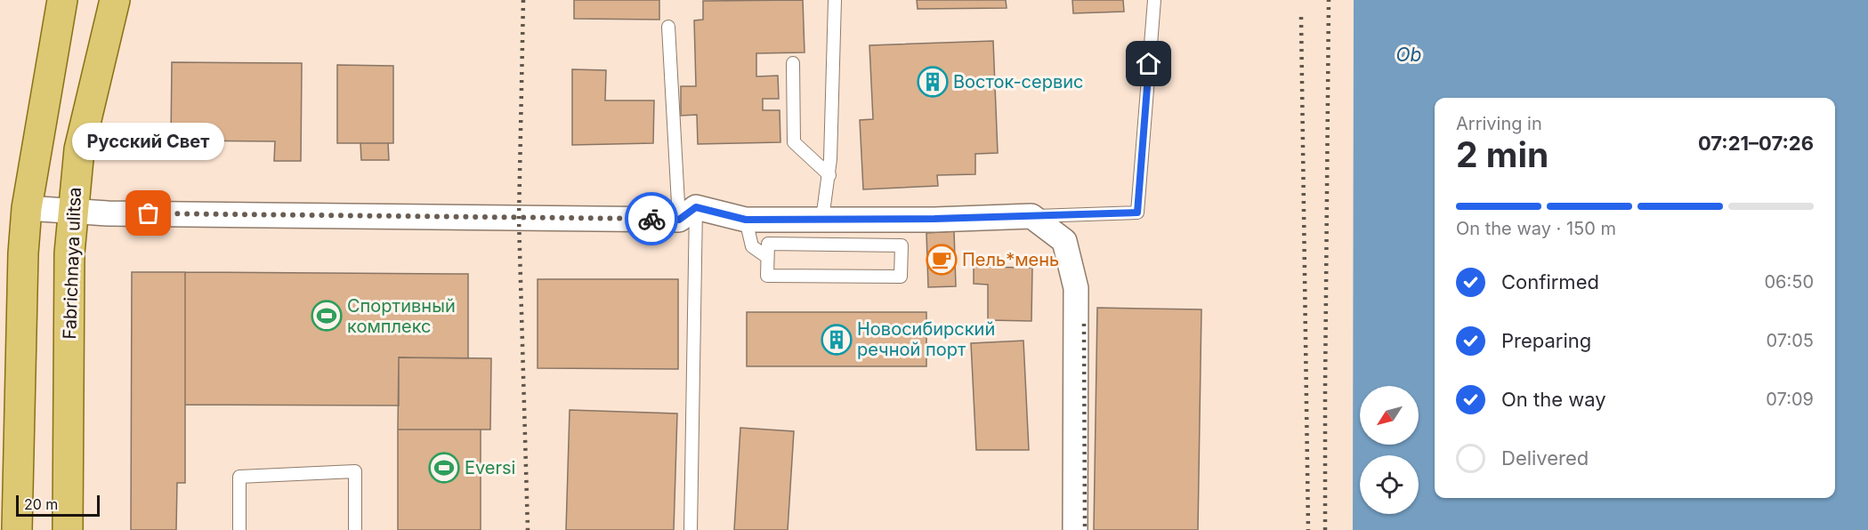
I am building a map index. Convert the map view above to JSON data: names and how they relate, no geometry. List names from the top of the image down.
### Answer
{
  "streets": {
    "main road": ["Fabrichnaya ulitsa"]
  },
  "water": ["Ob"],
  "places": {
    "building": ["Восток-сервис", "Новосибирский речной порт"],
    "other": ["Русский Свет"],
    "cafe": ["Пель*мень"],
    "sports": ["Спортивный комплекс", "Eversi"]
  },
  "scale_bar": "20 m",
  "north": "bottom left",
  "page": {
    "heading": ["2 min", "Arriving in", "07:21–07:26"],
    "bubble": "Русский Свет",
    "bar": "On the way · 150 m",
    "list": [
      ["Confirmed", "06:50"],
      ["Preparing", "07:05"],
      ["On the way", "07:09"],
      "Delivered"
    ],
    "scale": "20 m"
  }
}
